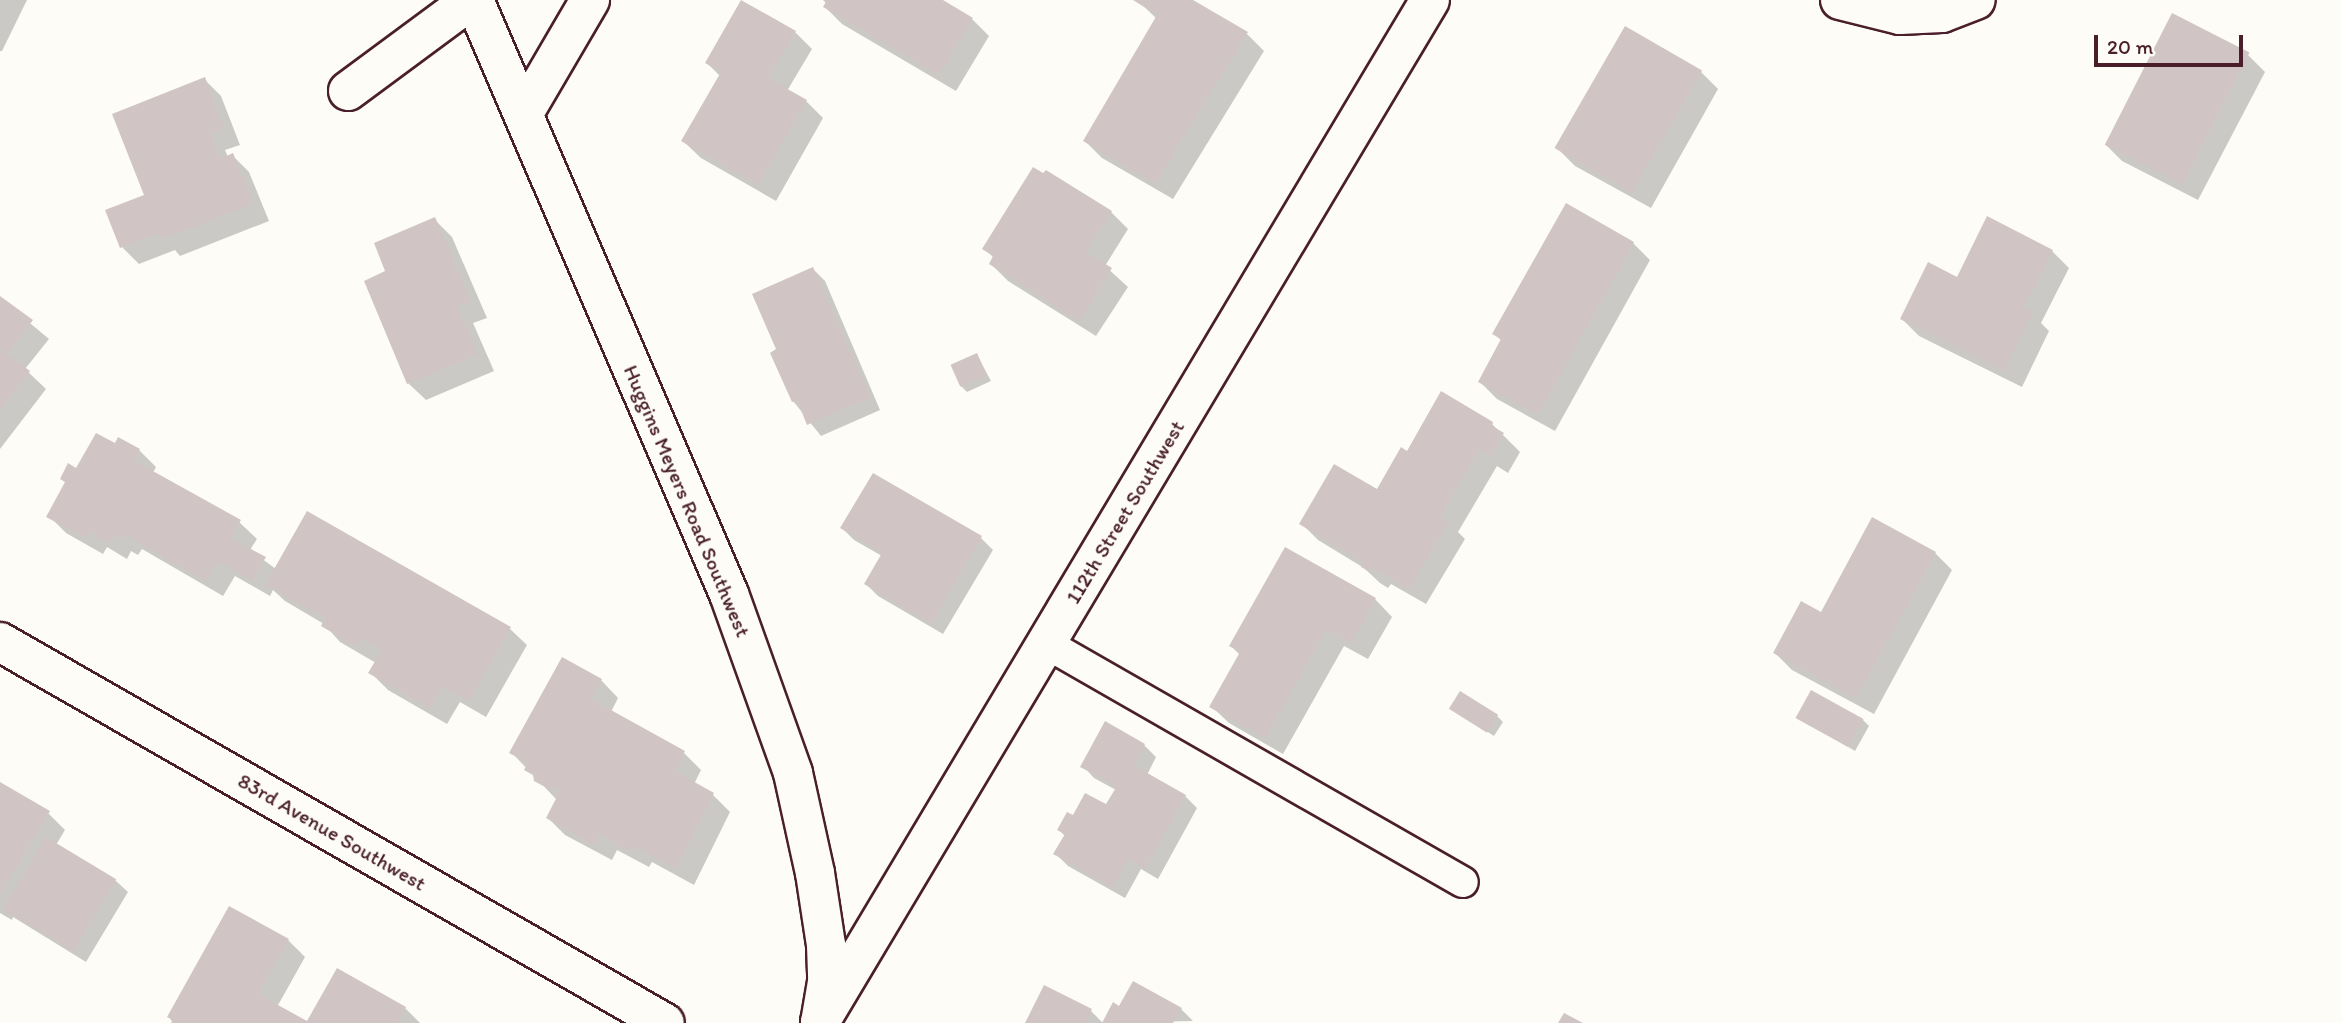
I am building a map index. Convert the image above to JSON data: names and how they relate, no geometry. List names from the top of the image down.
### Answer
{
  "streets": {
    "street": ["Huggins Meyers Road Southwest", "112th Street Southwest", "83rd Avenue Southwest"]
  },
  "crossings": [
    ["Huggins Meyers Road Southwest", "112th Street Southwest"]
  ],
  "scale_bar": "20 m"
}
